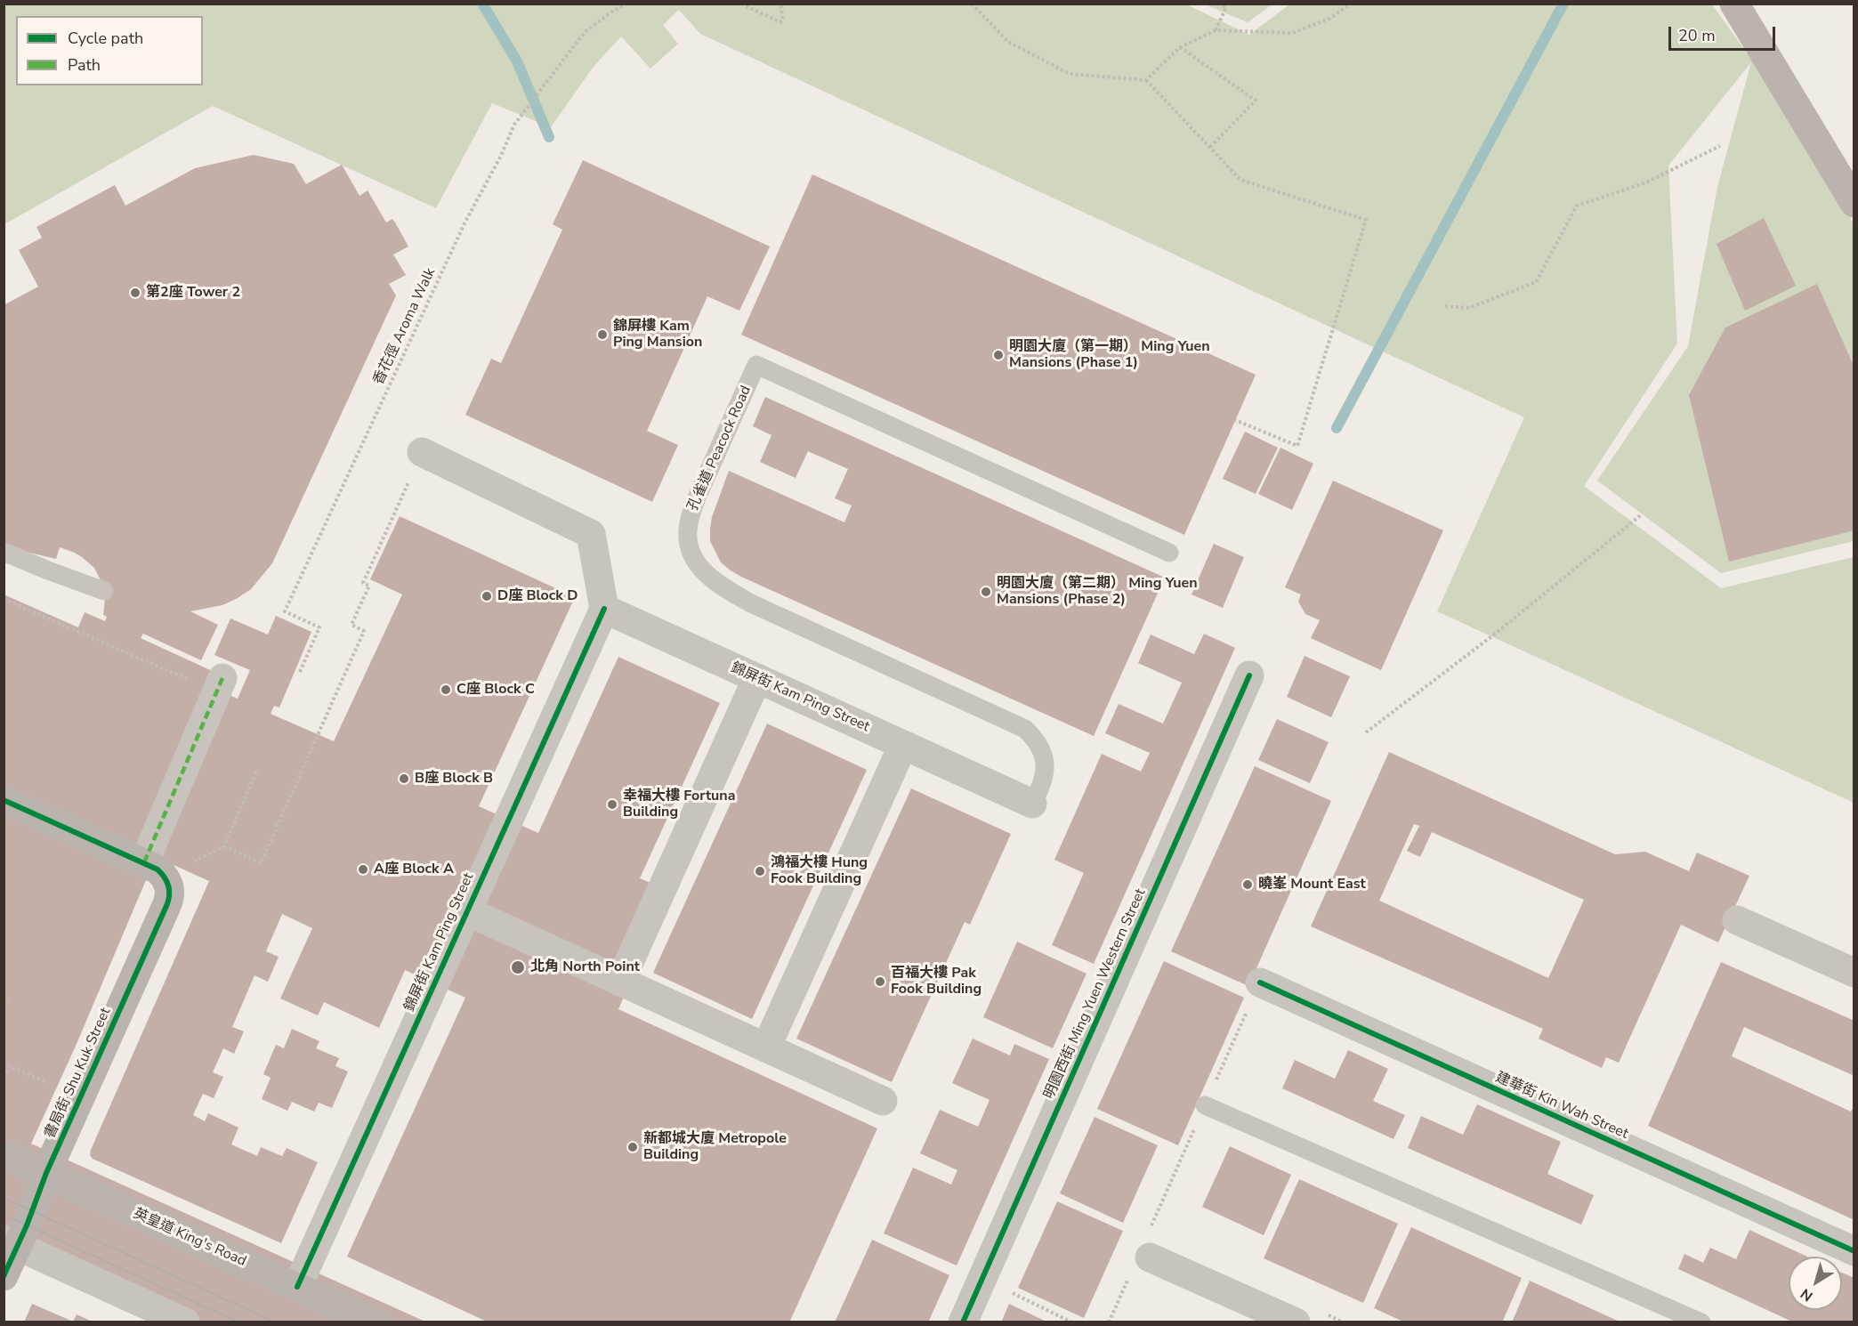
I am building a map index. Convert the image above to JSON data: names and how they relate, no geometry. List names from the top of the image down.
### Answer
{
  "streets": {
    "street": [
      "錦屏街 Kam Ping Street",
      "明園西街 Ming Yuen Western Street",
      "書局街 Shu Kuk Street",
      "建華街 Kin Wah Street",
      "英皇道 King's Road"
    ],
    "lane": ["孔雀道 Peacock Road"],
    "path": ["香花徑 Aroma Walk"]
  },
  "crossings": [
    ["孔雀道 Peacock Road", "錦屏街 Kam Ping Street"],
    ["錦屏街 Kam Ping Street", "英皇道 King's Road"],
    ["書局街 Shu Kuk Street", "英皇道 King's Road"]
  ],
  "places": [
    "第2座 Tower 2",
    "錦屏樓 Kam Ping Mansion",
    "明園大廈（第一期） Ming Yuen Mansions (Phase 1)",
    "明園大廈（第二期） Ming Yuen Mansions (Phase 2)",
    "D座 Block D",
    "C座 Block C",
    "B座 Block B",
    "幸福大樓 Fortuna Building",
    "A座 Block A",
    "鴻福大樓 Hung Fook Building",
    "曉峯 Mount East",
    "北角 North Point",
    "百福大樓 Pak Fook Building",
    "新都城大廈 Metropole Building"
  ],
  "legend": ["Cycle path", "Path"],
  "scale_bar": "20 m",
  "north": "bottom left"
}
